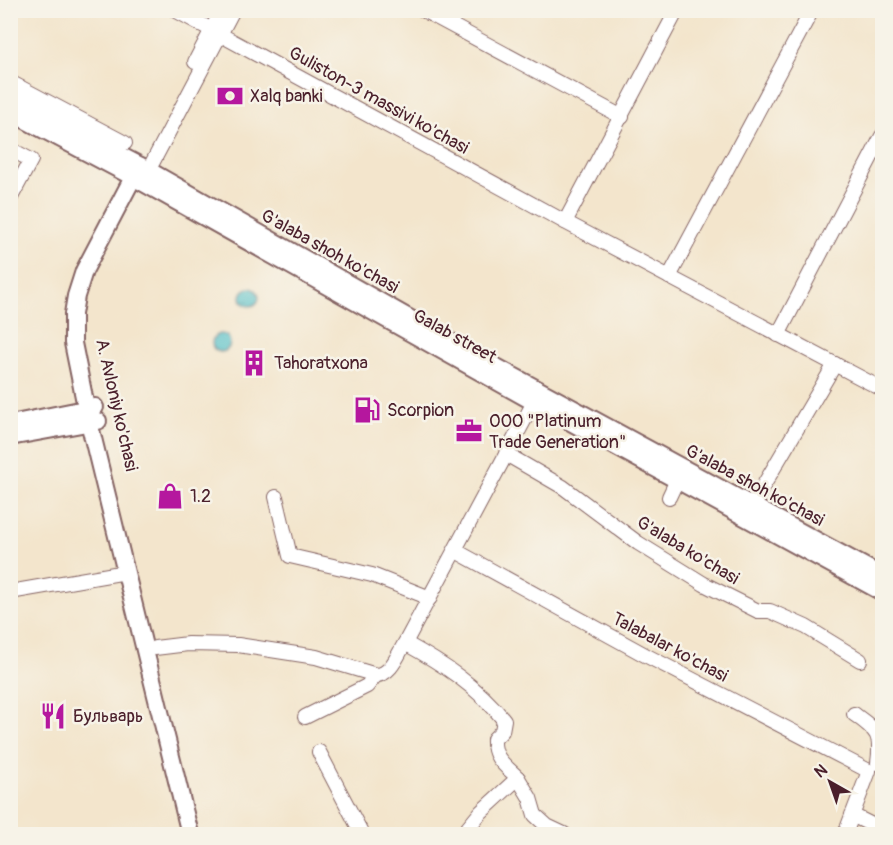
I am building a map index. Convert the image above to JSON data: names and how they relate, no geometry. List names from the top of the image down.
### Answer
{
  "streets": {
    "main road": ["G'alaba shoh ko'chasi", "Galab street", "A. Avloniy ko'chasi"],
    "street": ["Guliston-3 massivi ko'chasi", "G'alaba ko'chasi", "Talabalar ko'chasi"]
  },
  "crossings": [
    ["Guliston-3 massivi ko'chasi", "A. Avloniy ko'chasi"],
    ["G'alaba shoh ko'chasi", "Galab street"],
    ["G'alaba shoh ko'chasi", "A. Avloniy ko'chasi"],
    ["Galab street", "A. Avloniy ko'chasi"]
  ],
  "places": {
    "bank": ["Xalq banki"],
    "building": ["Tahoratxona"],
    "fuel station": ["Scorpion"],
    "office": ["OOO \"Platinum Trade Generation\""],
    "shop": ["1.2"],
    "restaurant": ["Бульварь"]
  },
  "north": "top left"
}
